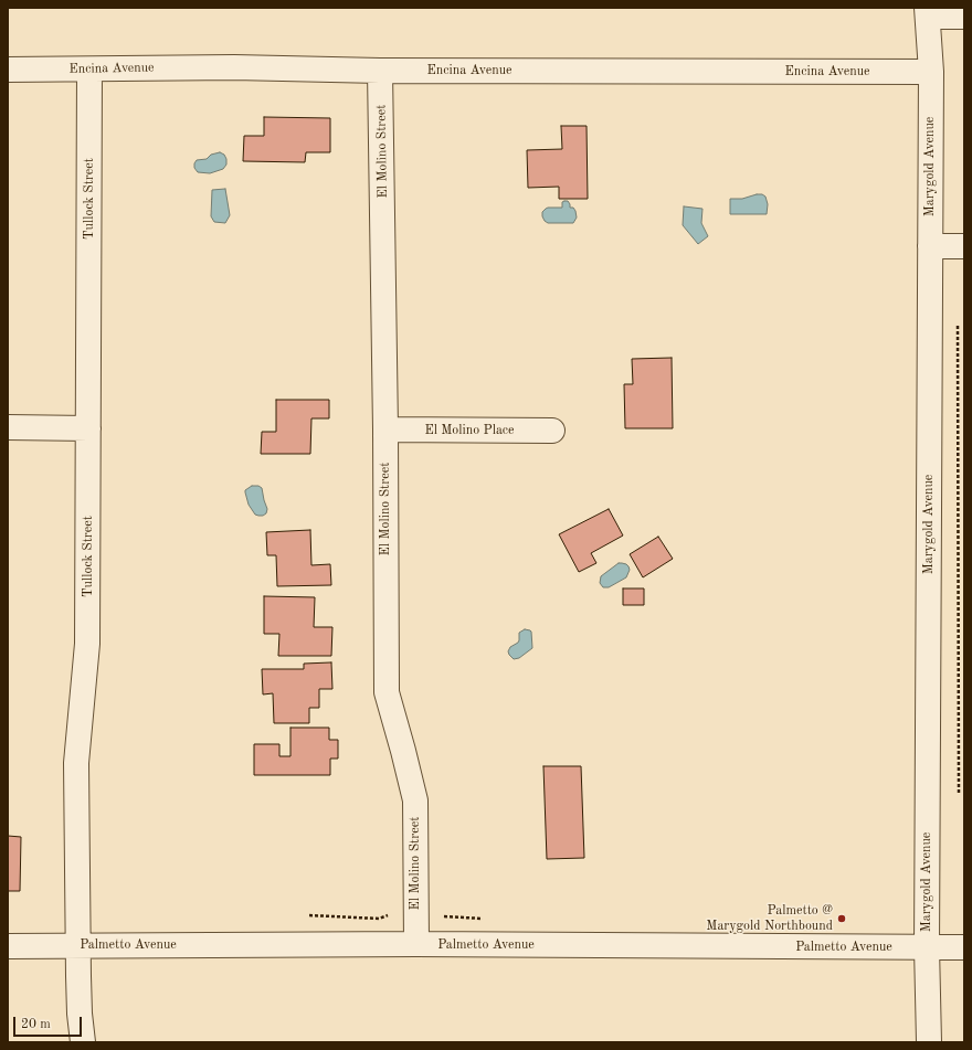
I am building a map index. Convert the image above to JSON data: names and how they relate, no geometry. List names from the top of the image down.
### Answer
{
  "streets": {
    "street": [
      "Encina Avenue",
      "El Molino Street",
      "Marygold Avenue",
      "Tullock Street",
      "El Molino Place",
      "Palmetto Avenue"
    ]
  },
  "crossings": [
    ["Encina Avenue", "El Molino Street"],
    ["Encina Avenue", "Marygold Avenue"],
    ["Encina Avenue", "Tullock Street"],
    ["El Molino Street", "El Molino Place"],
    ["El Molino Street", "Palmetto Avenue"],
    ["Marygold Avenue", "Palmetto Avenue"],
    ["Tullock Street", "Palmetto Avenue"]
  ],
  "places": ["Palmetto @ Marygold Northbound"],
  "scale_bar": "20 m"
}
